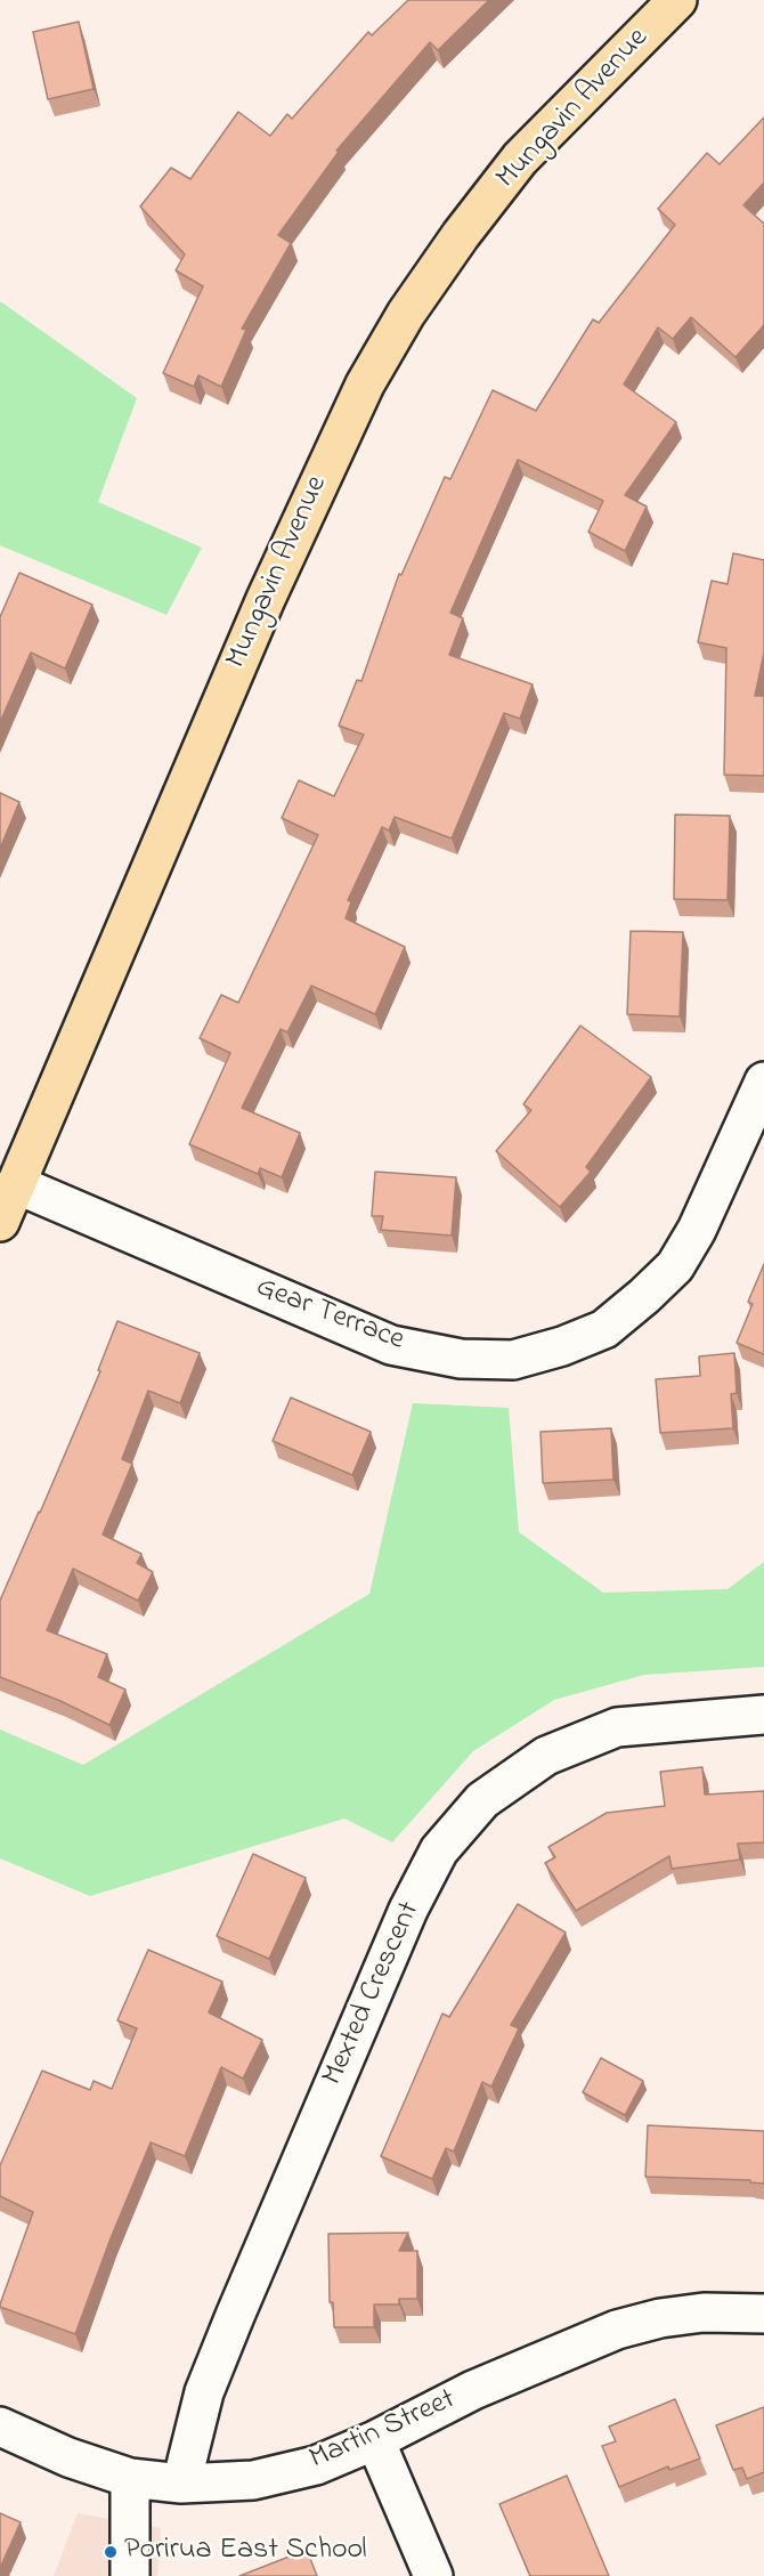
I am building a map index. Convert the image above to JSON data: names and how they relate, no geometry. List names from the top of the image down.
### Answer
{
  "streets": {
    "main road": ["Mungavin Avenue"],
    "street": ["Gear Terrace", "Mexted Crescent", "Martin Street"]
  },
  "crossings": [
    ["Mungavin Avenue", "Gear Terrace"],
    ["Mexted Crescent", "Martin Street"]
  ],
  "places": ["Porirua East School"]
}
